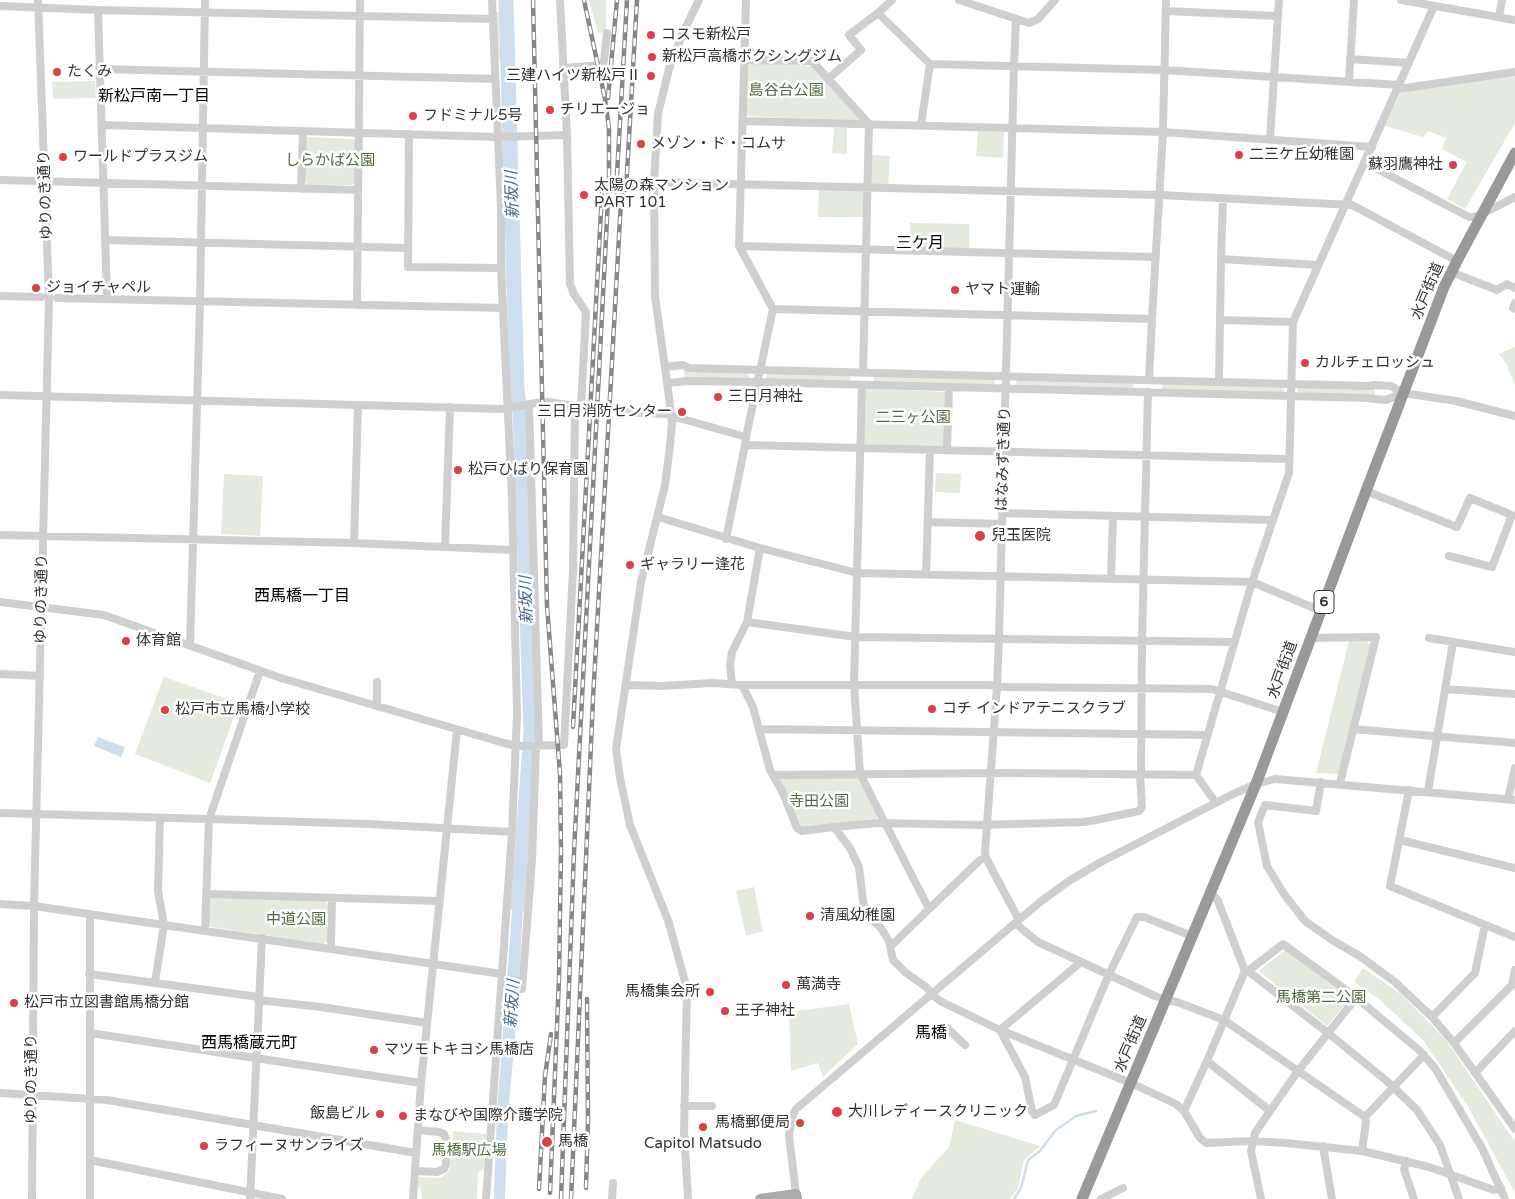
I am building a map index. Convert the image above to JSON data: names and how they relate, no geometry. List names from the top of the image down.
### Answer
{
  "streets": {
    "highway": ["水戸街道", "6"],
    "street": ["ゆりのき通り", "はなみずき通り"]
  },
  "crossings": [
    ["水戸街道", "はなみずき通り"]
  ],
  "districts": [
    "新松戸南一丁目",
    "三ケ月",
    "西馬橋一丁目",
    "馬橋",
    "西馬橋蔵元町"
  ],
  "water": ["新坂川"],
  "parks": [
    "島谷台公園",
    "しらかば公園",
    "二三ヶ公園",
    "寺田公園",
    "中道公園",
    "馬橋第二公園",
    "馬橋駅広場"
  ],
  "places": [
    "コスモ新松戸",
    "新松戸高橋ボクシングジム",
    "たくみ",
    "三建ハイツ新松戸Ⅱ",
    "チリエージョ",
    "フドミナル5号",
    "メゾン・ド・コムサ",
    "二三ケ丘幼稚園",
    "ワールドプラスジム",
    "蘇羽鷹神社",
    "太陽の森マンション PART 101",
    "ジョイチャペル",
    "ヤマト運輸",
    "カルチェロッシュ",
    "三日月神社",
    "三日月消防センター",
    "松戸ひばり保育園",
    "兒玉医院",
    "ギャラリー逢花",
    "体育館",
    "コチ インドアテニスクラブ",
    "松戸市立馬橋小学校",
    "清風幼稚園",
    "萬満寺",
    "馬橋集会所",
    "松戸市立図書館馬橋分館",
    "王子神社",
    "マツモトキヨシ馬橋店",
    "大川レディースクリニック",
    "飯島ビル",
    "まなびや国際介護学院",
    "馬橋郵便局",
    "Capitol Matsudo",
    "馬橋",
    "ラフィーヌサンライズ"
  ]
}
